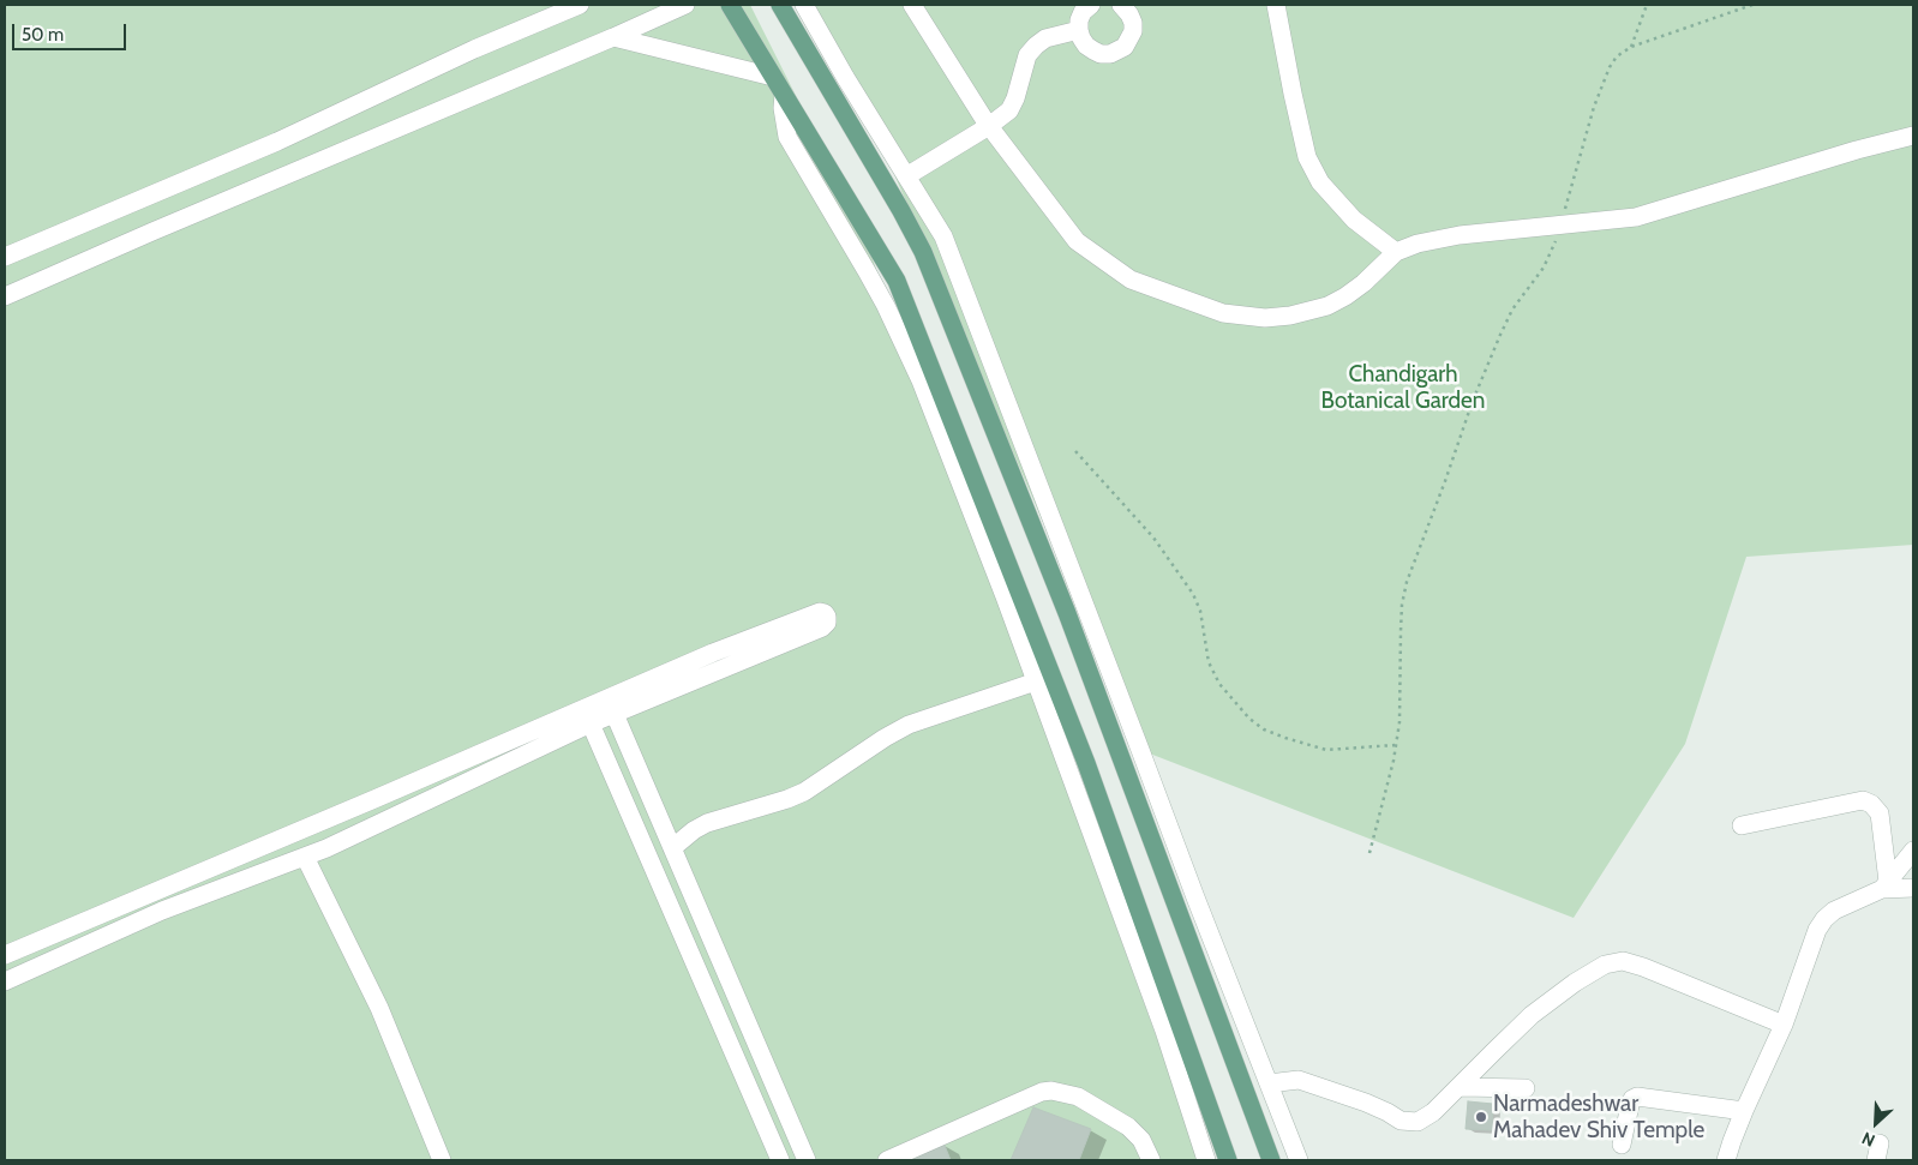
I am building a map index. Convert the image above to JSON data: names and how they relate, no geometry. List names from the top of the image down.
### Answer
{
  "parks": ["Chandigarh Botanical Garden"],
  "places": ["Narmadeshwar Mahadev Shiv Temple"],
  "scale_bar": "50 m",
  "north": "bottom left"
}
